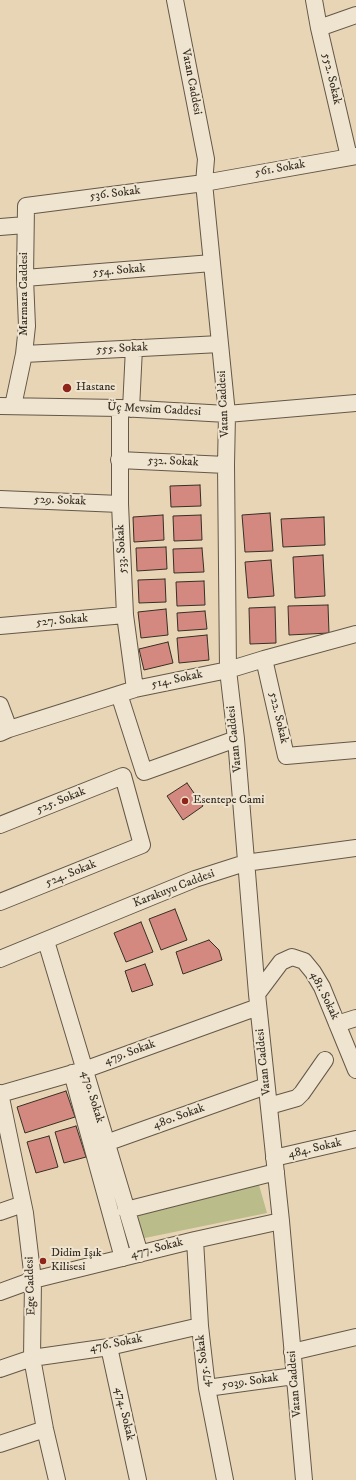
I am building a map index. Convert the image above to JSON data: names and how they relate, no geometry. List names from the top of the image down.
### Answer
{
  "streets": {
    "street": [
      "552. Sokak",
      "Vatan Caddesi",
      "561. Sokak",
      "536. Sokak",
      "554. Sokak",
      "Marmara Caddesi",
      "555. Sokak",
      "Üç Mevsim Caddesi",
      "532. Sokak",
      "529. Sokak",
      "533. Sokak",
      "527. Sokak",
      "514. Sokak",
      "522. Sokak",
      "525. Sokak",
      "524. Sokak",
      "Karakuyu Caddesi",
      "481. Sokak",
      "479. Sokak",
      "470. Sokak",
      "480. Sokak",
      "484. Sokak",
      "477. Sokak",
      "Ege Caddesi",
      "476. Sokak",
      "475. Sokak",
      "5039. Sokak",
      "474. Sokak"
    ]
  },
  "crossings": [
    ["552. Sokak", "561. Sokak"],
    ["Vatan Caddesi", "561. Sokak"],
    ["Vatan Caddesi", "536. Sokak"],
    ["Vatan Caddesi", "554. Sokak"],
    ["Vatan Caddesi", "555. Sokak"],
    ["Vatan Caddesi", "Üç Mevsim Caddesi"],
    ["Vatan Caddesi", "532. Sokak"],
    ["Vatan Caddesi", "514. Sokak"],
    ["Vatan Caddesi", "Karakuyu Caddesi"],
    ["Vatan Caddesi", "481. Sokak"],
    ["Vatan Caddesi", "479. Sokak"],
    ["Vatan Caddesi", "480. Sokak"],
    ["Vatan Caddesi", "484. Sokak"],
    ["Vatan Caddesi", "477. Sokak"],
    ["Vatan Caddesi", "5039. Sokak"],
    ["561. Sokak", "536. Sokak"],
    ["536. Sokak", "Marmara Caddesi"],
    ["554. Sokak", "Marmara Caddesi"],
    ["Marmara Caddesi", "555. Sokak"],
    ["Marmara Caddesi", "Üç Mevsim Caddesi"],
    ["555. Sokak", "533. Sokak"],
    ["Üç Mevsim Caddesi", "533. Sokak"],
    ["532. Sokak", "533. Sokak"],
    ["529. Sokak", "533. Sokak"],
    ["533. Sokak", "527. Sokak"],
    ["533. Sokak", "514. Sokak"],
    ["514. Sokak", "522. Sokak"],
    ["525. Sokak", "524. Sokak"],
    ["Karakuyu Caddesi", "470. Sokak"],
    ["481. Sokak", "479. Sokak"],
    ["479. Sokak", "470. Sokak"],
    ["479. Sokak", "Ege Caddesi"],
    ["470. Sokak", "480. Sokak"],
    ["470. Sokak", "484. Sokak"],
    ["470. Sokak", "477. Sokak"],
    ["477. Sokak", "Ege Caddesi"],
    ["477. Sokak", "475. Sokak"],
    ["Ege Caddesi", "476. Sokak"],
    ["476. Sokak", "475. Sokak"],
    ["476. Sokak", "474. Sokak"],
    ["475. Sokak", "5039. Sokak"]
  ],
  "places": ["Hastane", "Esentepe Cami", "Didim Işık Kilisesi"]
}
